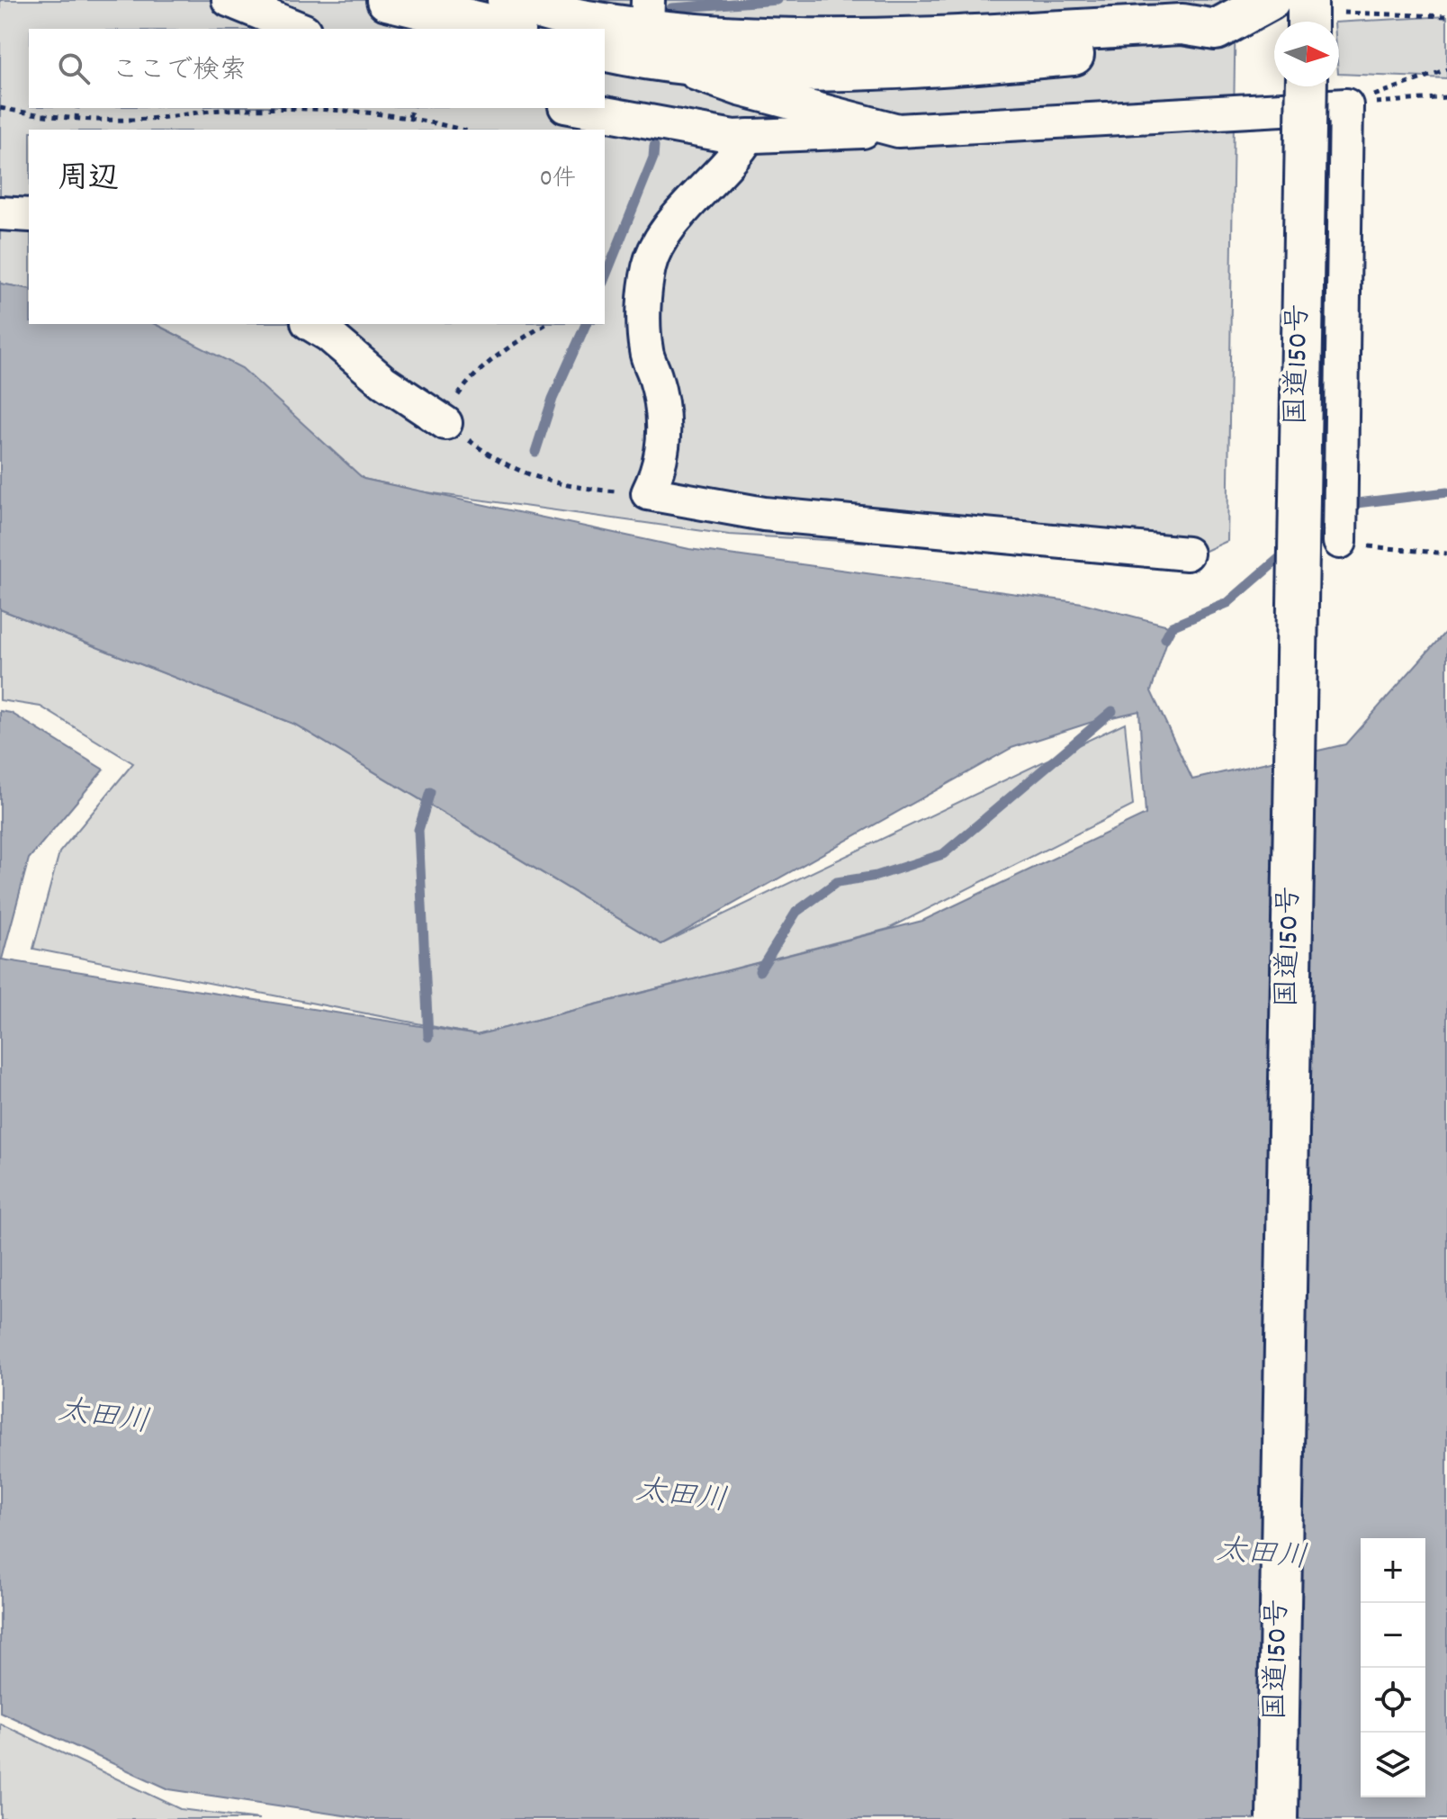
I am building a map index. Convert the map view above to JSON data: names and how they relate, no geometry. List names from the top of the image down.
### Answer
{
  "streets": {
    "main road": ["国道150号"]
  },
  "water": ["太田川"],
  "north": "right",
  "page": {
    "search": "ここで検索",
    "heading": ["周辺", "0件"],
    "map_buttons": ["+", "−"]
  }
}
